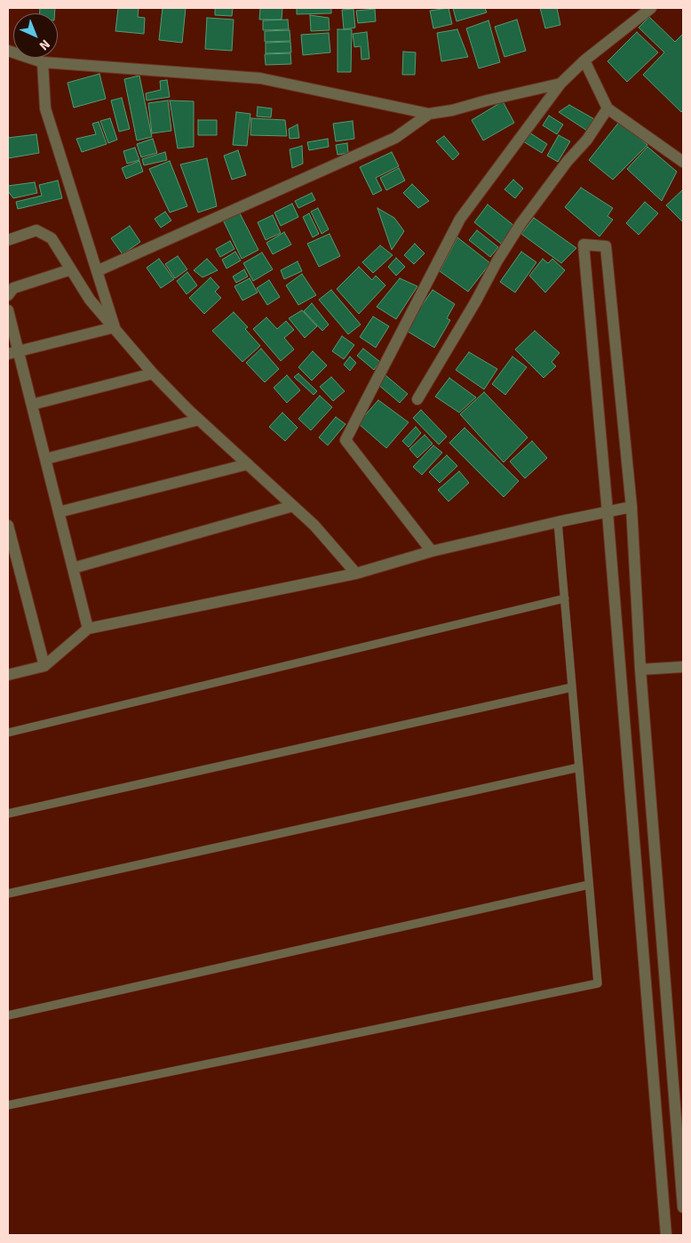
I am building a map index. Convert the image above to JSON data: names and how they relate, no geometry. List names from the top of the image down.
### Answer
{
  "north": "bottom right"
}
